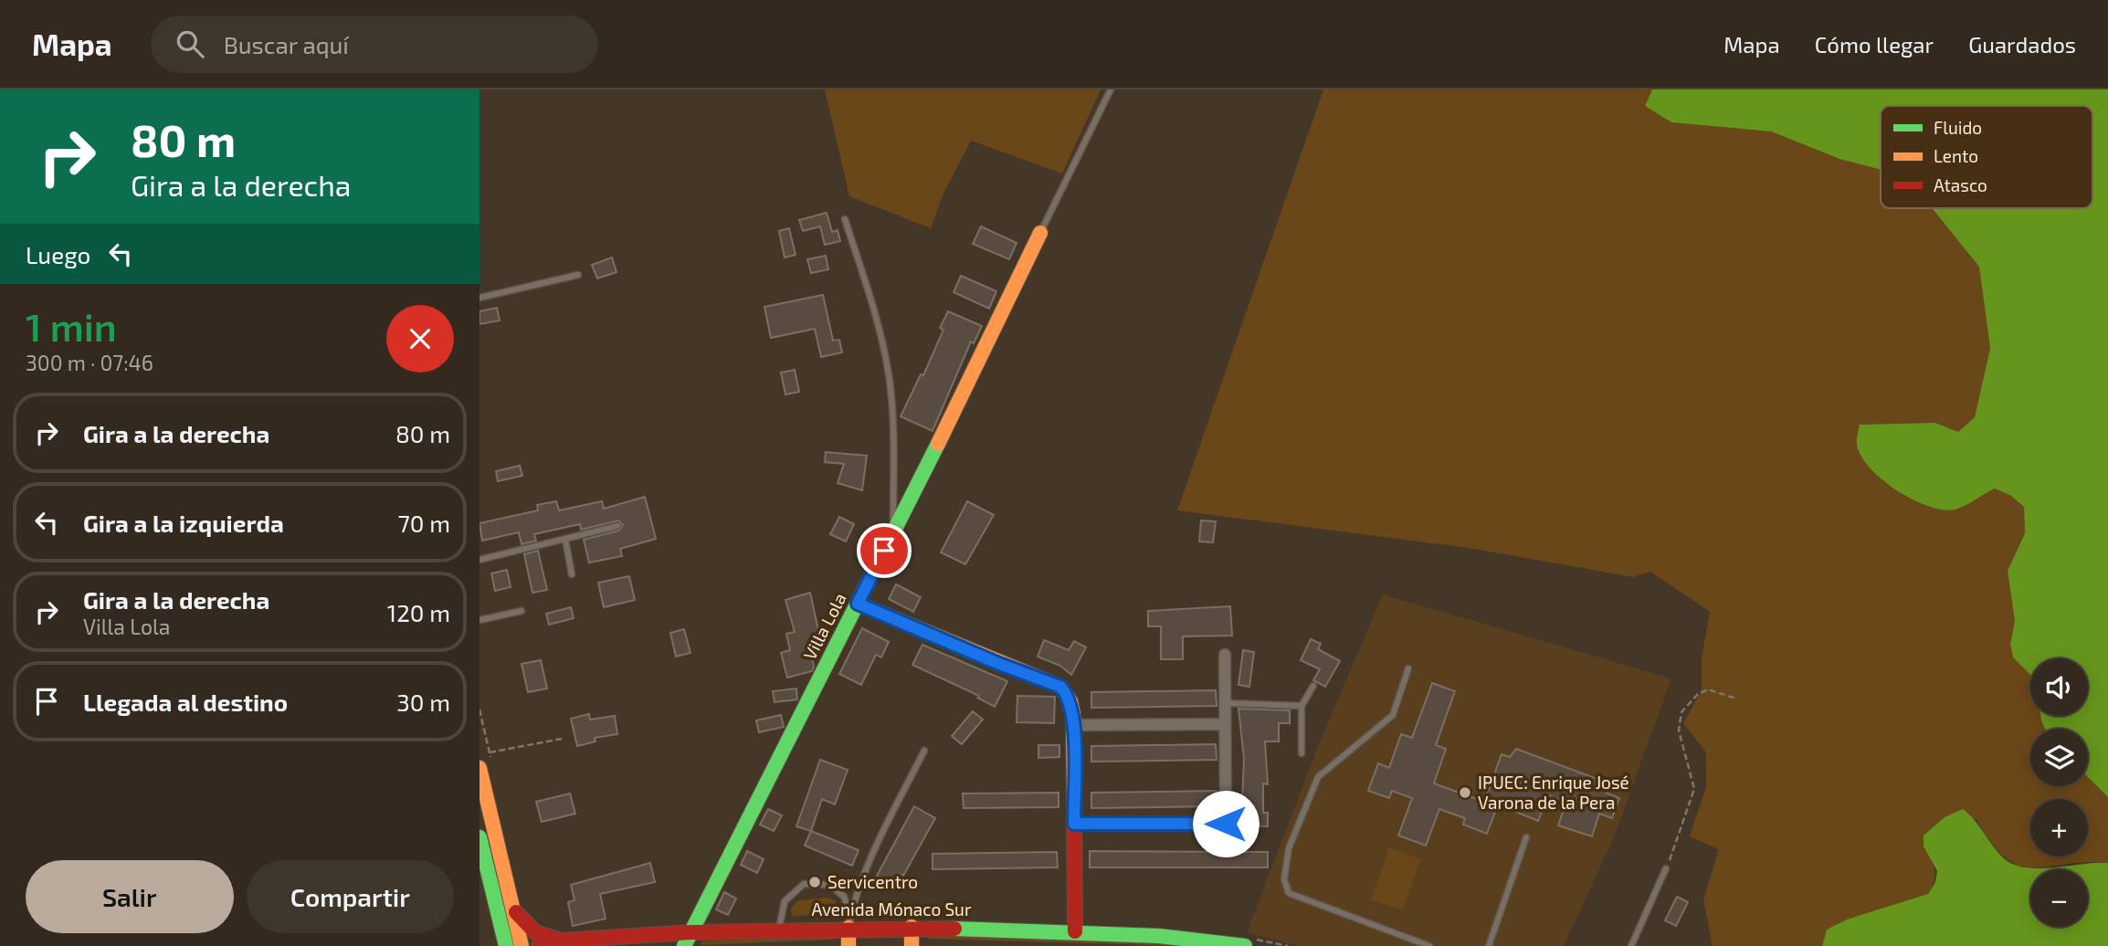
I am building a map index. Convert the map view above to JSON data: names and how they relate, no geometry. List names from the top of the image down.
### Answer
{
  "streets": {
    "street": ["Villa Lola", "Avenida Mónaco Sur"]
  },
  "crossings": [
    ["Villa Lola", "Avenida Mónaco Sur"]
  ],
  "places": ["IPUEC: Enrique José Varona de la Pera", "Servicentro"],
  "legend": ["Fluido", "Lento", "Atasco"],
  "page": {
    "header": "Mapa",
    "search": "Buscar aquí",
    "nav": ["Mapa", "Cómo llegar", "Guardados"],
    "turn": ["80 m", "Gira a la derecha"],
    "then": "Luego",
    "heading": ["1 min", "300 m · 07:46"],
    "list": [
      {
        "name": "Gira a la derecha",
        "value": "80 m"
      },
      {
        "name": "Gira a la izquierda",
        "value": "70 m"
      },
      {
        "name": "Gira a la derecha",
        "note": "Villa Lola",
        "value": "120 m"
      },
      {
        "name": "Llegada al destino",
        "value": "30 m"
      }
    ],
    "map_buttons": ["+", "−"],
    "buttons": ["Salir", "Compartir"]
  }
}
